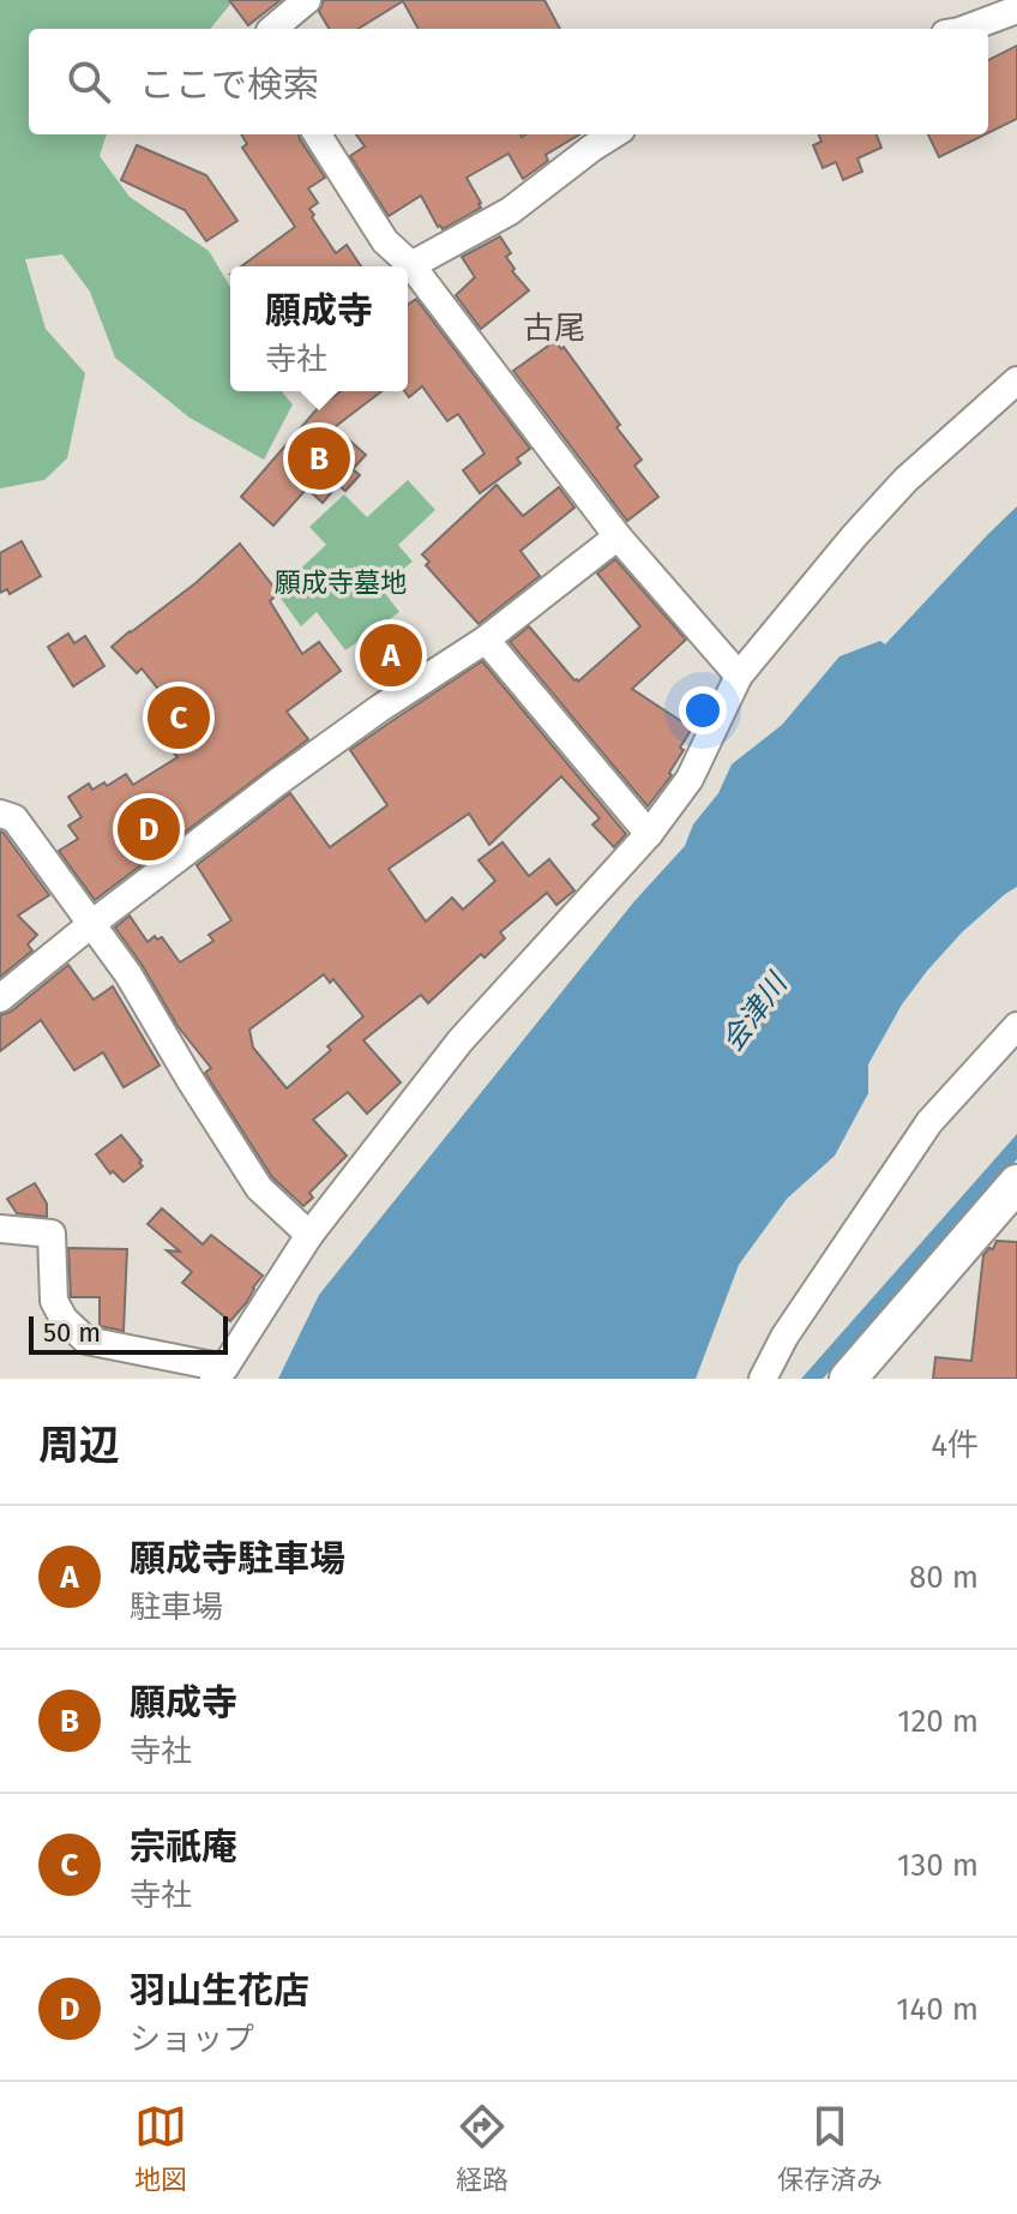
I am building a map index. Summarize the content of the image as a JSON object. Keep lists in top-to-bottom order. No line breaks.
{"districts":["古尾"],"water":["会津川"],"parks":["願成寺墓地"],"scale_bar":"50 m","page":{"search":"ここで検索","popup":["願成寺","寺社"],"pins":["B","A","C","D"],"scale":"50 m","heading":["周辺","4件"],"list":[{"mark":"A","name":"願成寺駐車場","note":"駐車場","value":"80 m"},{"mark":"B","name":"願成寺","note":"寺社","value":"120 m"},{"mark":"C","name":"宗祇庵","note":"寺社","value":"130 m"},{"mark":"D","name":"羽山生花店","note":"ショップ","value":"140 m"}],"nav":["地図","経路","保存済み"]}}
